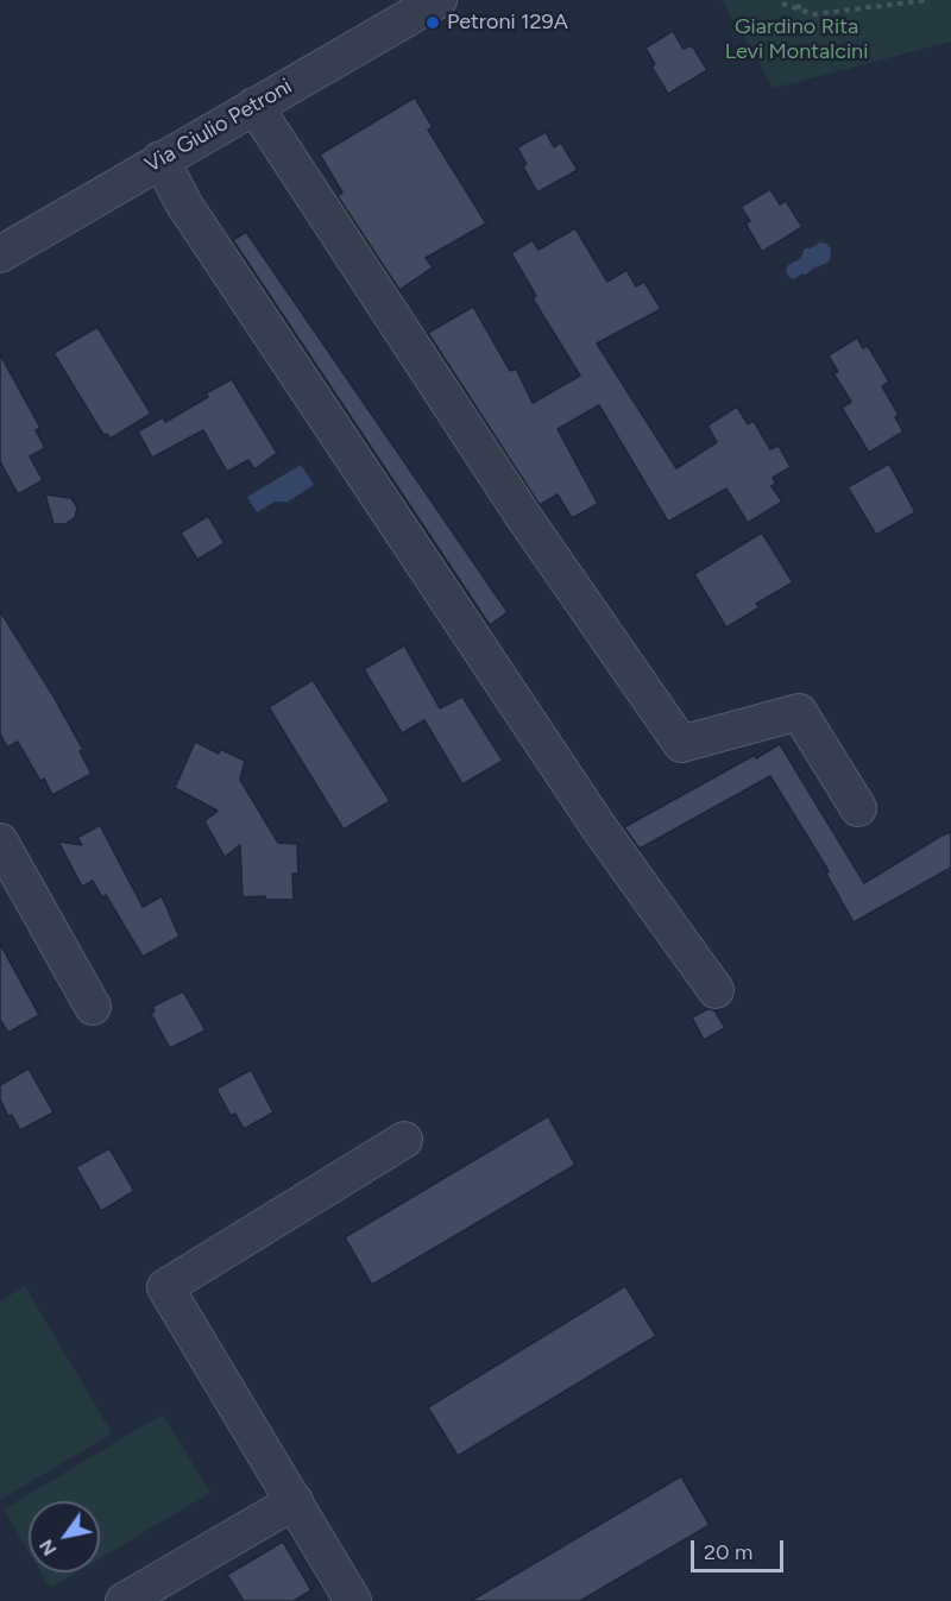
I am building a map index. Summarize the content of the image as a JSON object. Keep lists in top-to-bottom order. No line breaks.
{"streets":{"street":["Via Giulio Petroni"]},"parks":["Giardino Rita Levi Montalcini"],"places":["Petroni 129A"],"scale_bar":"20 m","north":"bottom left"}
